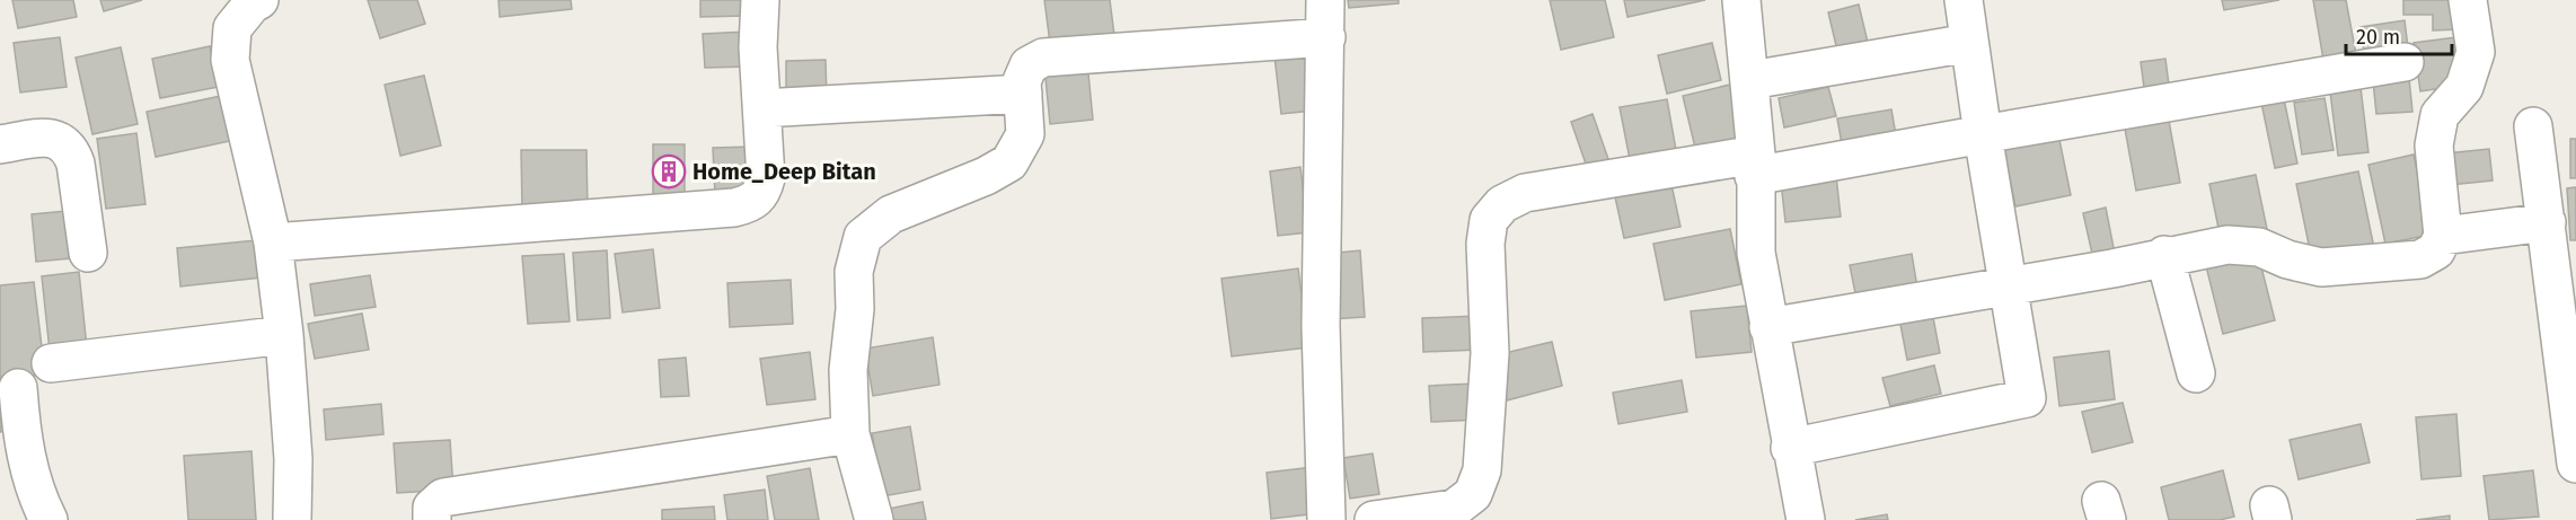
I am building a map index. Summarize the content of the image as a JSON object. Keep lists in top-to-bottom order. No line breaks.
{"places":{"building":["Home_Deep Bitan"]},"scale_bar":"20 m"}
